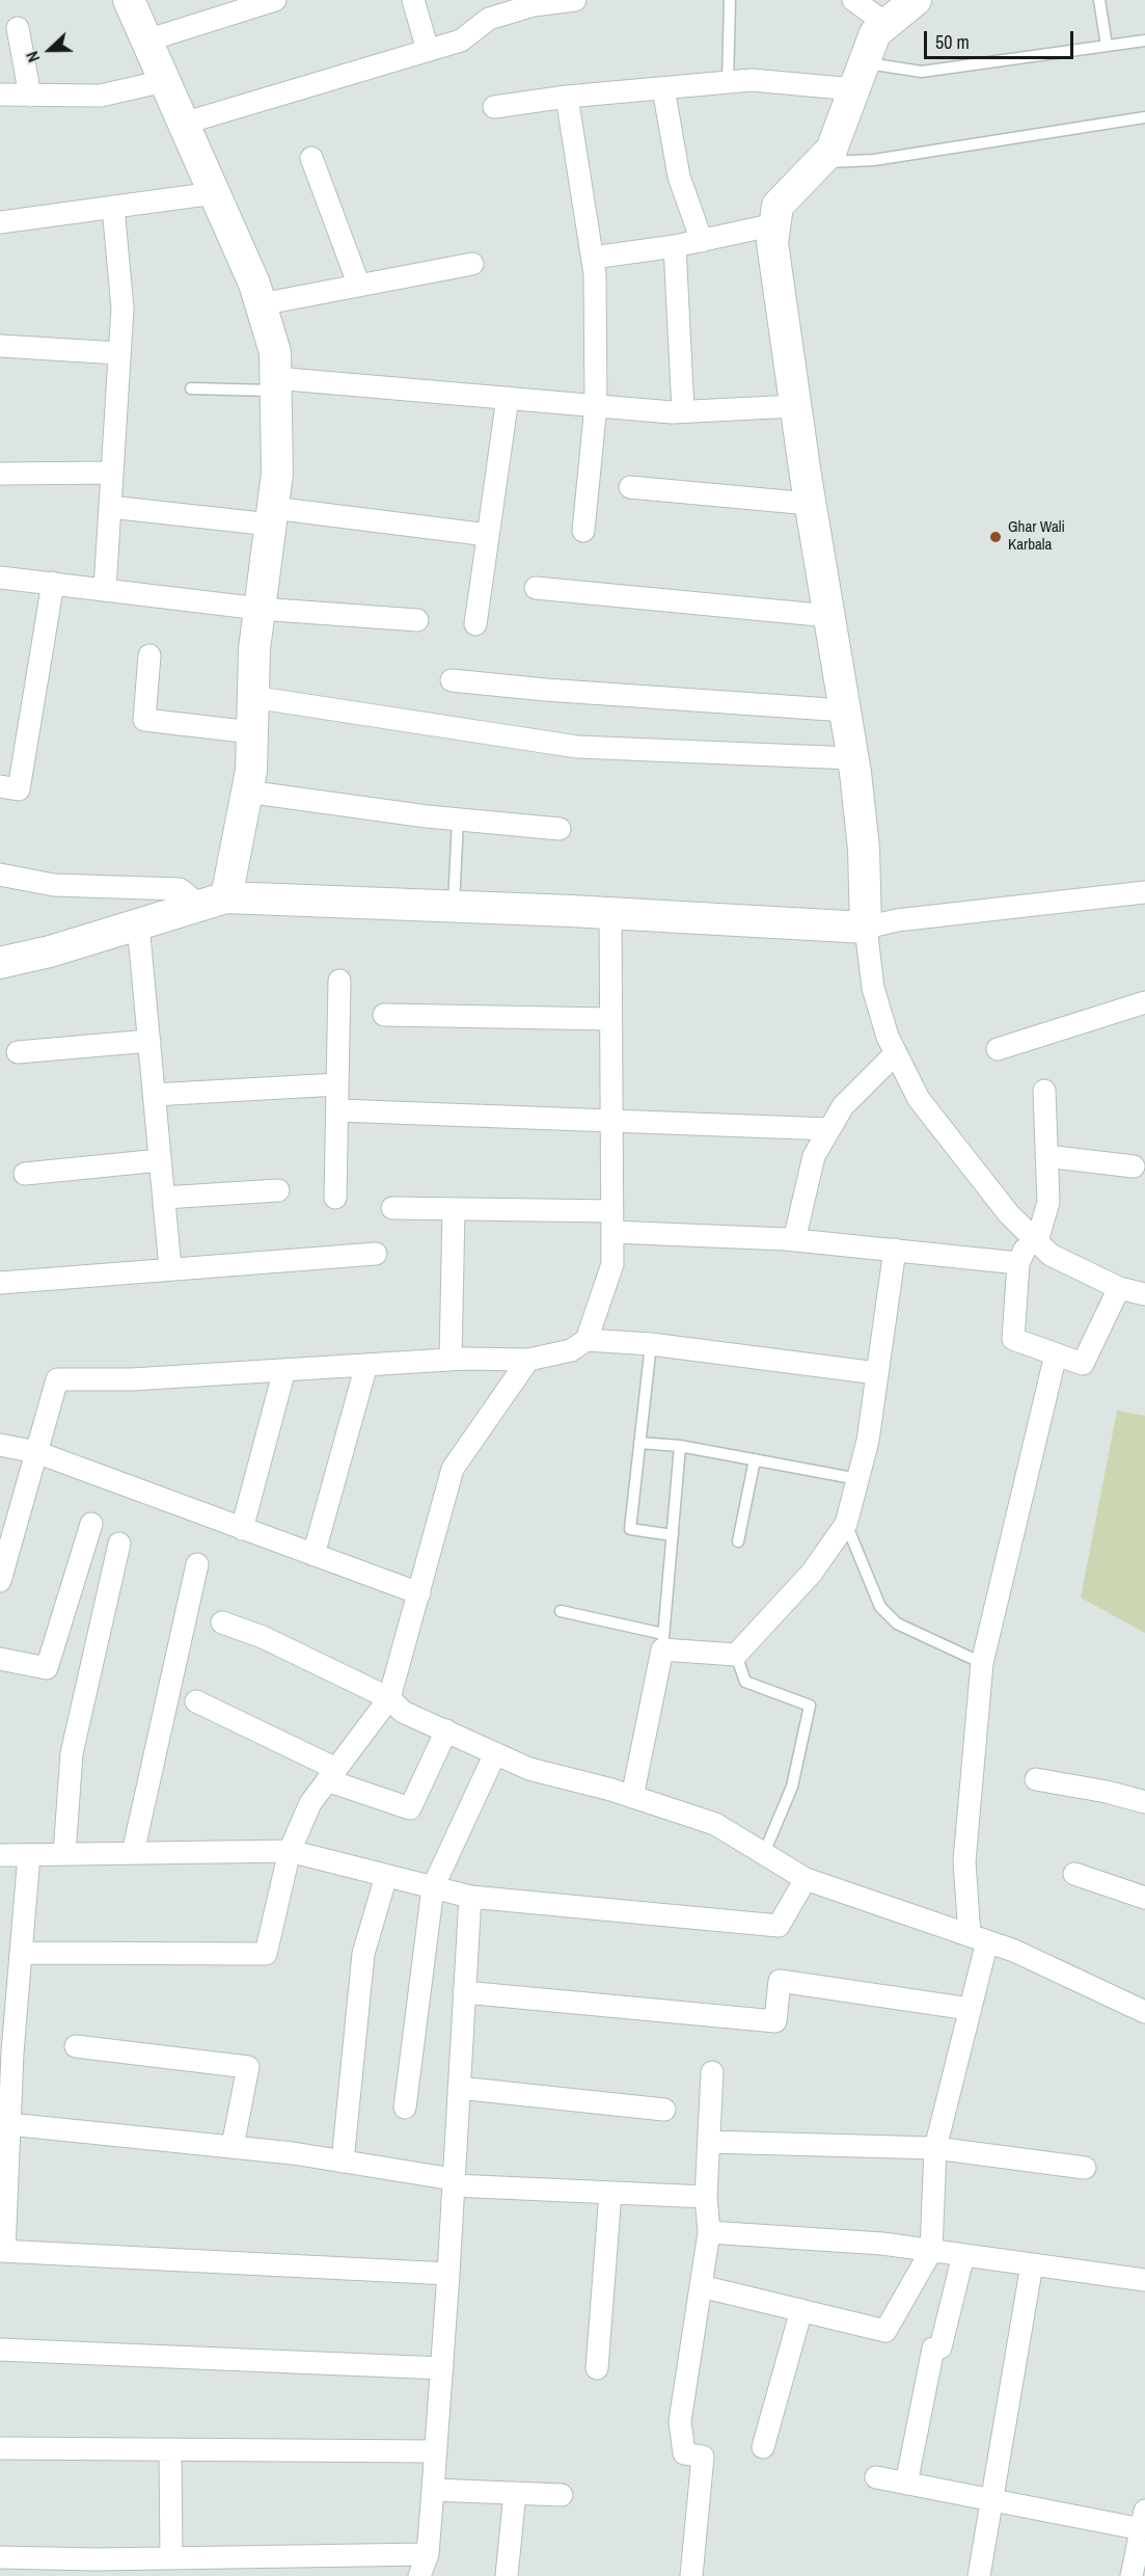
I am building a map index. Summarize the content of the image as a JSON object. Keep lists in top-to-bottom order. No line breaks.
{"places":["Ghar Wali Karbala"],"scale_bar":"50 m","north":"left"}
